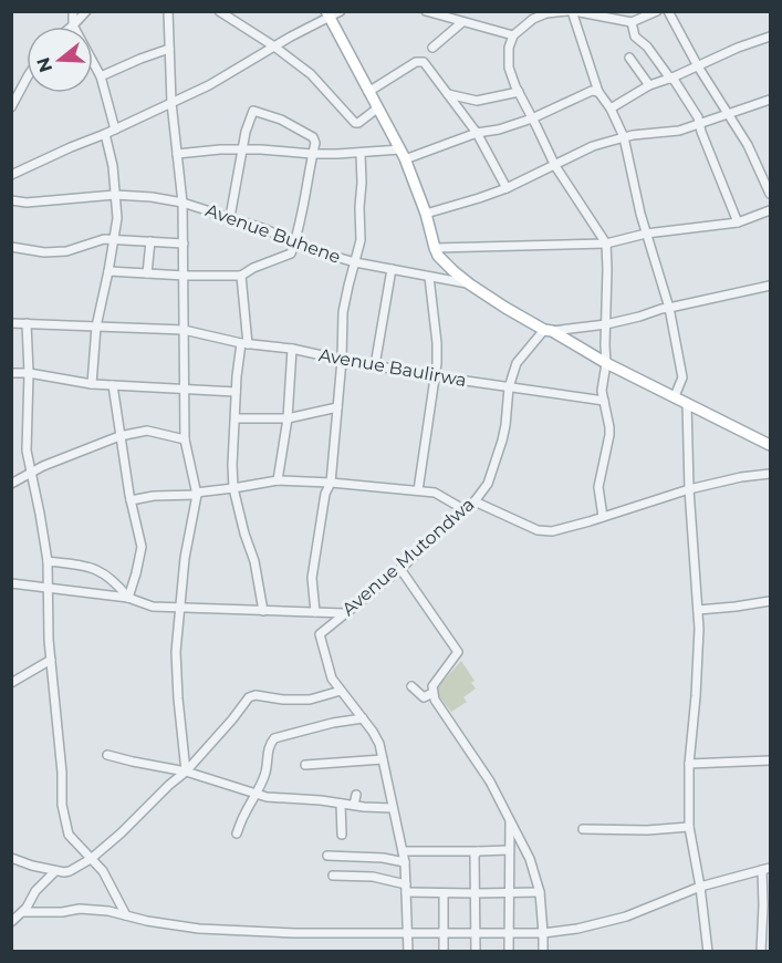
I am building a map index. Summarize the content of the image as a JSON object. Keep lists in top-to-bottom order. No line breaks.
{"streets":{"street":["Avenue Buhene","Avenue Baulirwa","Avenue Mutondwa"]},"crossings":[["Avenue Baulirwa","Avenue Mutondwa"]],"north":"left"}
